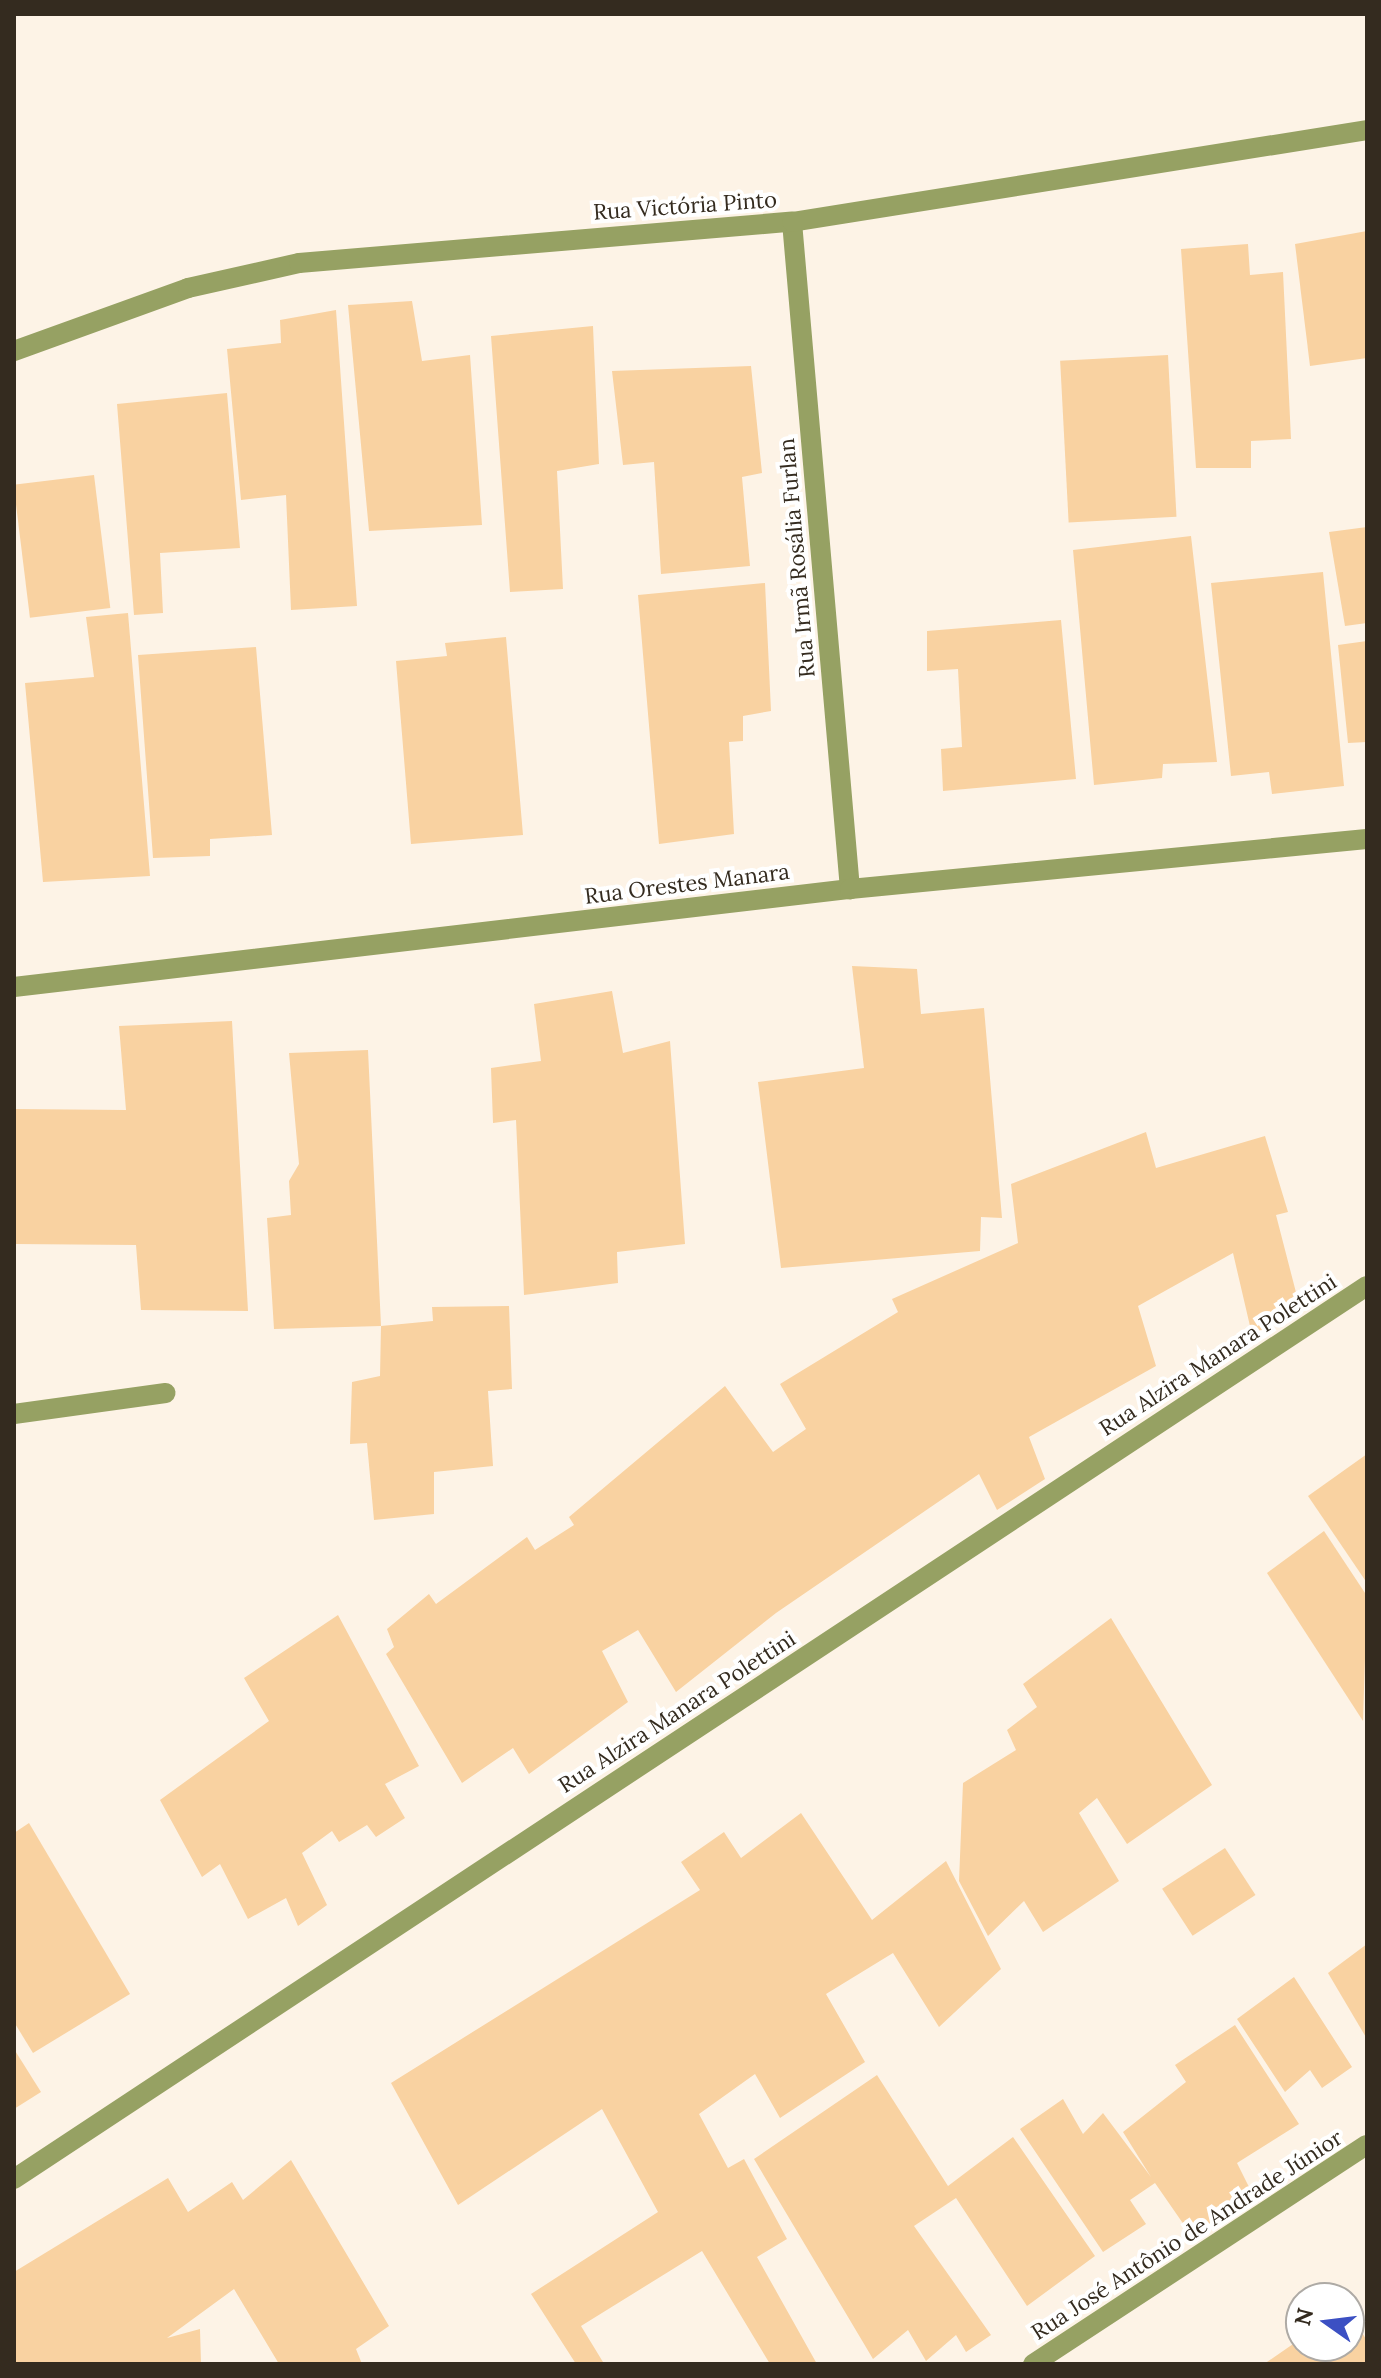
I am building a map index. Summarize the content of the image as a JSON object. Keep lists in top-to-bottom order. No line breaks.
{"streets":{"street":["Rua Victória Pinto","Rua Irmã Rosália Furlan","Rua Orestes Manara","Rua Alzira Manara Polettini","Rua José Antônio de Andrade Júnior"]},"crossings":[["Rua Victória Pinto","Rua Irmã Rosália Furlan"],["Rua Irmã Rosália Furlan","Rua Orestes Manara"]],"north":"left"}
